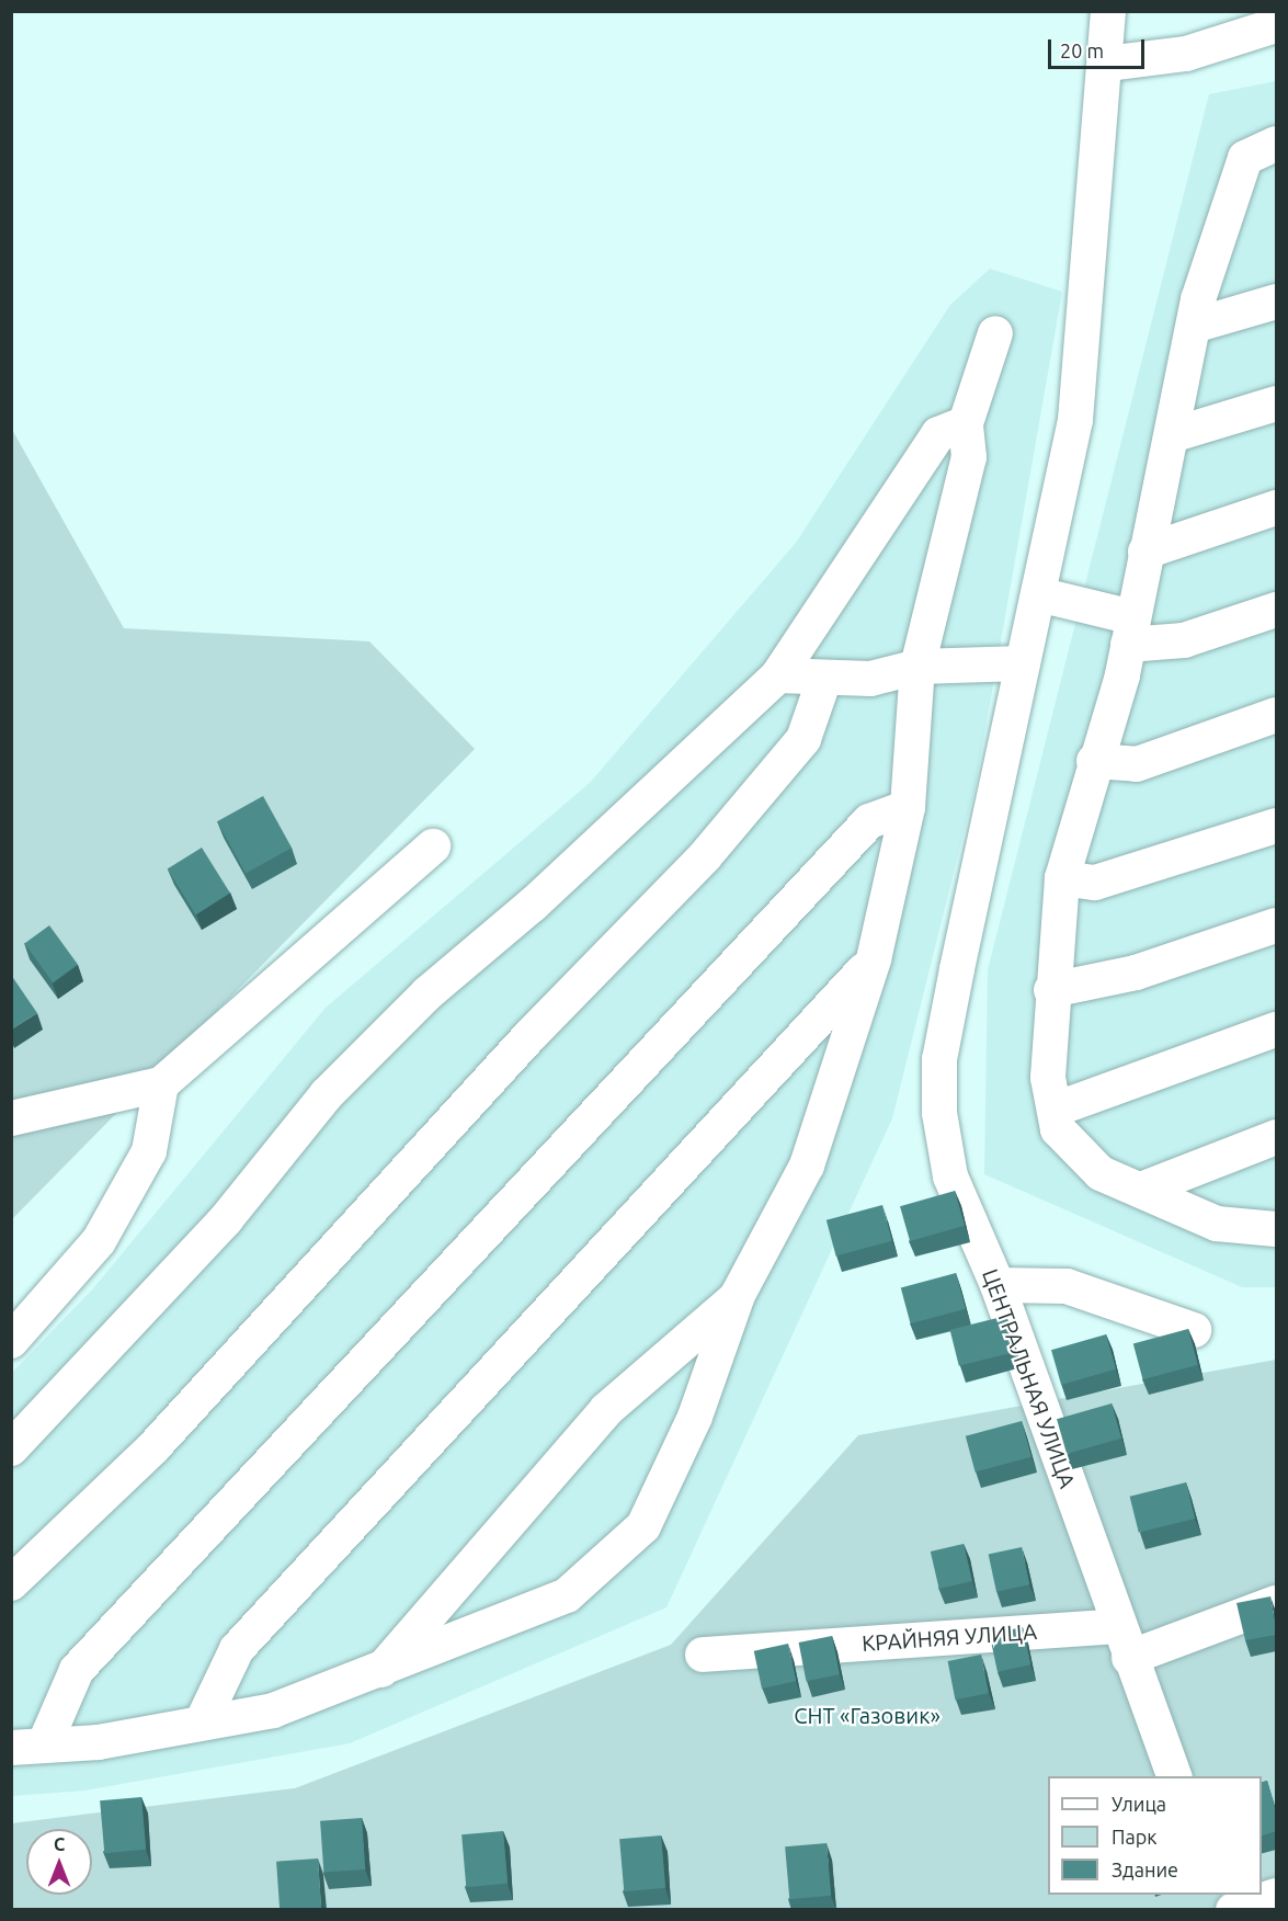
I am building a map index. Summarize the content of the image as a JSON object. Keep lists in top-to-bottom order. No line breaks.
{"streets":{"street":["ЦЕНТРАЛЬНАЯ УЛИЦА","КРАЙНЯЯ УЛИЦА"]},"crossings":[["ЦЕНТРАЛЬНАЯ УЛИЦА","КРАЙНЯЯ УЛИЦА"]],"parks":["СНТ «Газовик»"],"legend":["Улица","Парк","Здание"],"scale_bar":"20 m","north":"top"}
